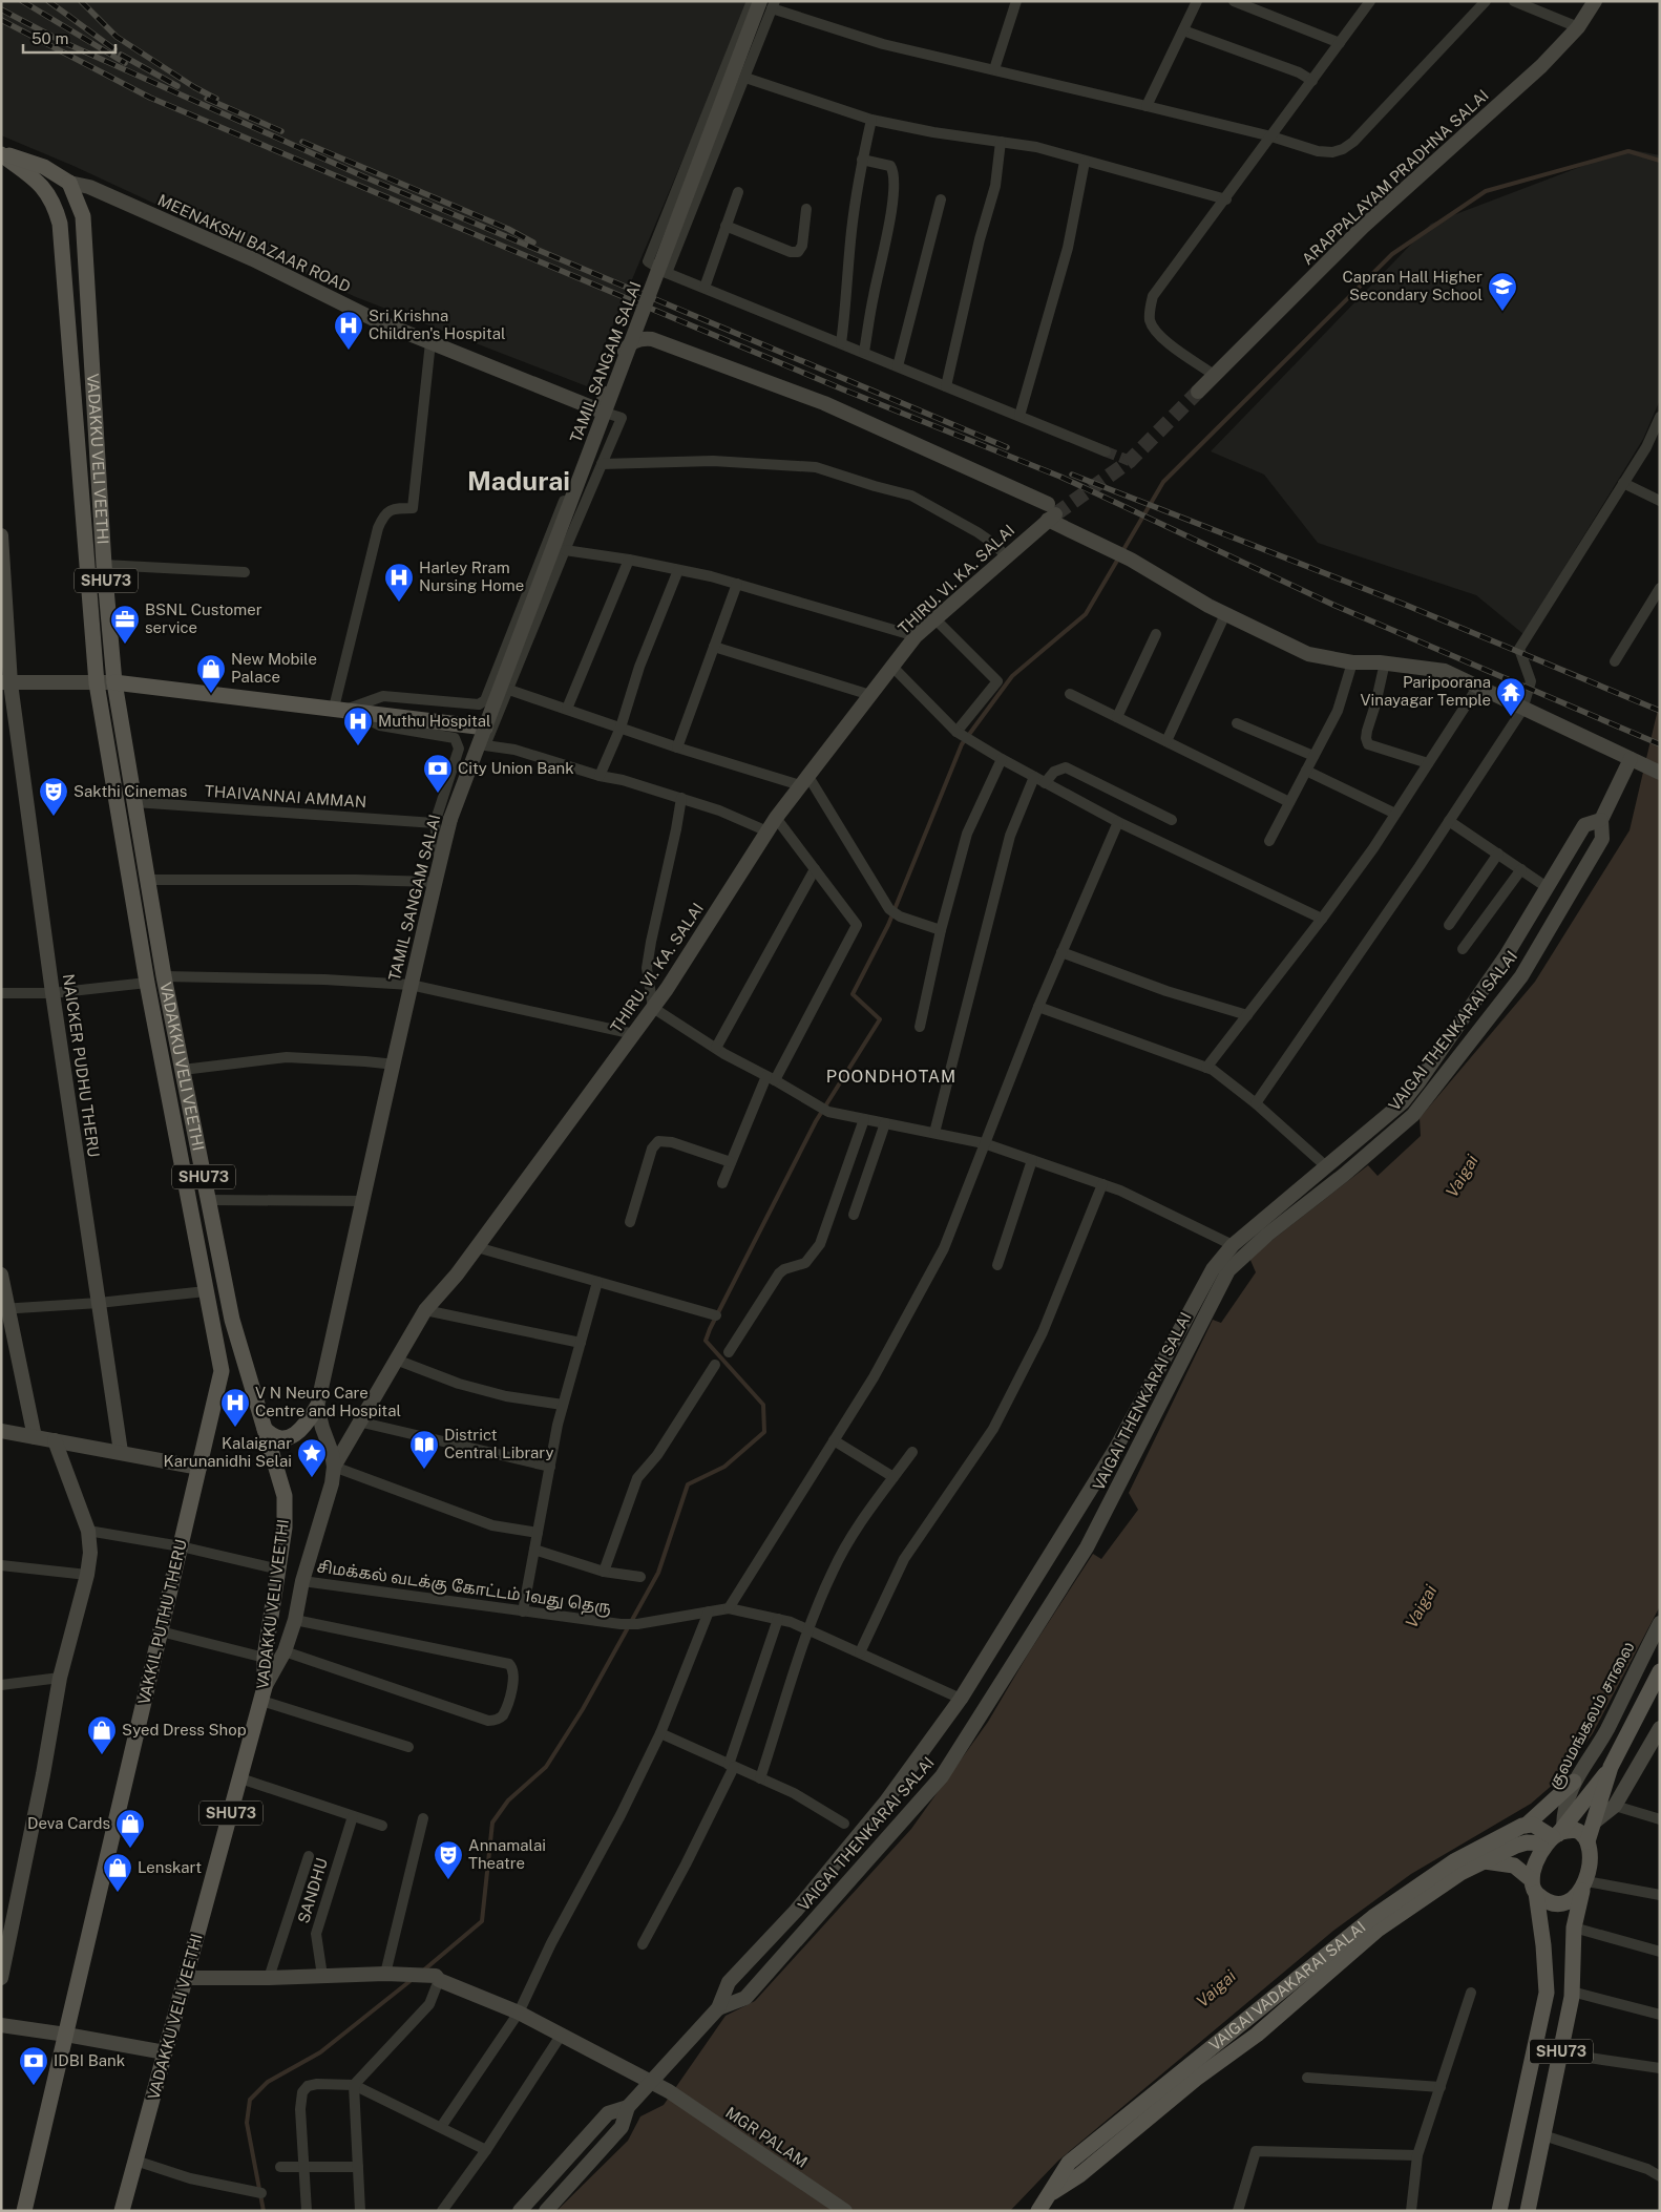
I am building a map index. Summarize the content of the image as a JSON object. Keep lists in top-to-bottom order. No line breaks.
{"streets":{"main road":["VADAKKU VELI VEETHI","SHU73","VAKKIL PUTHU THERU","VAIGAI VADAKARAI SALAI"],"street":["ARAPPALAYAM PRADHNA SALAI","MEENAKSHI BAZAAR ROAD","TAMIL SANGAM SALAI","THIRU. VI. KA. SALAI","THAIVANNAI AMMAN","VAIGAI THENKARAI SALAI","NAICKER PUDHU THERU","சிமக்கல் வடக்கு கோட்டம் 1வது தெரு","குலமங்கலம் சாலை","SANDHU","MGR PALAM"]},"crossings":[["MEENAKSHI BAZAAR ROAD","VADAKKU VELI VEETHI"],["MEENAKSHI BAZAAR ROAD","SHU73"],["VADAKKU VELI VEETHI","SHU73"],["VADAKKU VELI VEETHI","THAIVANNAI AMMAN"],["VADAKKU VELI VEETHI","VAKKIL PUTHU THERU"],["VADAKKU VELI VEETHI","MGR PALAM"],["SHU73","குலமங்கலம் சாலை"],["SHU73","VAIGAI VADAKARAI SALAI"],["VAIGAI THENKARAI SALAI","MGR PALAM"],["குலமங்கலம் சாலை","VAIGAI VADAKARAI SALAI"],["SANDHU","MGR PALAM"]],"districts":["Madurai","POONDHOTAM"],"water":["Vaigai"],"places":{"school or university":["Capran Hall Higher Secondary School"],"hospital":["Sri Krishna Children's Hospital","Harley Rram Nursing Home","Muthu Hospital","V N Neuro Care Centre and Hospital"],"office":["BSNL Customer service"],"shop":["New Mobile Palace","Syed Dress Shop","Deva Cards","Lenskart"],"temple":["Paripoorana Vinayagar Temple"],"bank":["City Union Bank","IDBI Bank"],"theatre":["Sakthi Cinemas","Annamalai Theatre"],"library":["District Central Library"],"place":["Kalaignar Karunanidhi Selai"]},"scale_bar":"50 m"}
